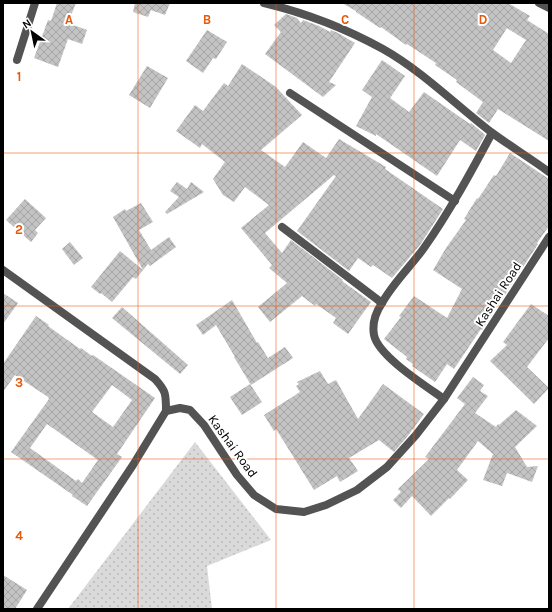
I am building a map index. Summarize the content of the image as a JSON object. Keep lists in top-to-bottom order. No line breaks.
{"streets":{"street":["Kashai Road"]},"north":"top left","grid":{"columns":["A","B","C","D"],"rows":["1","2","3","4"]}}
